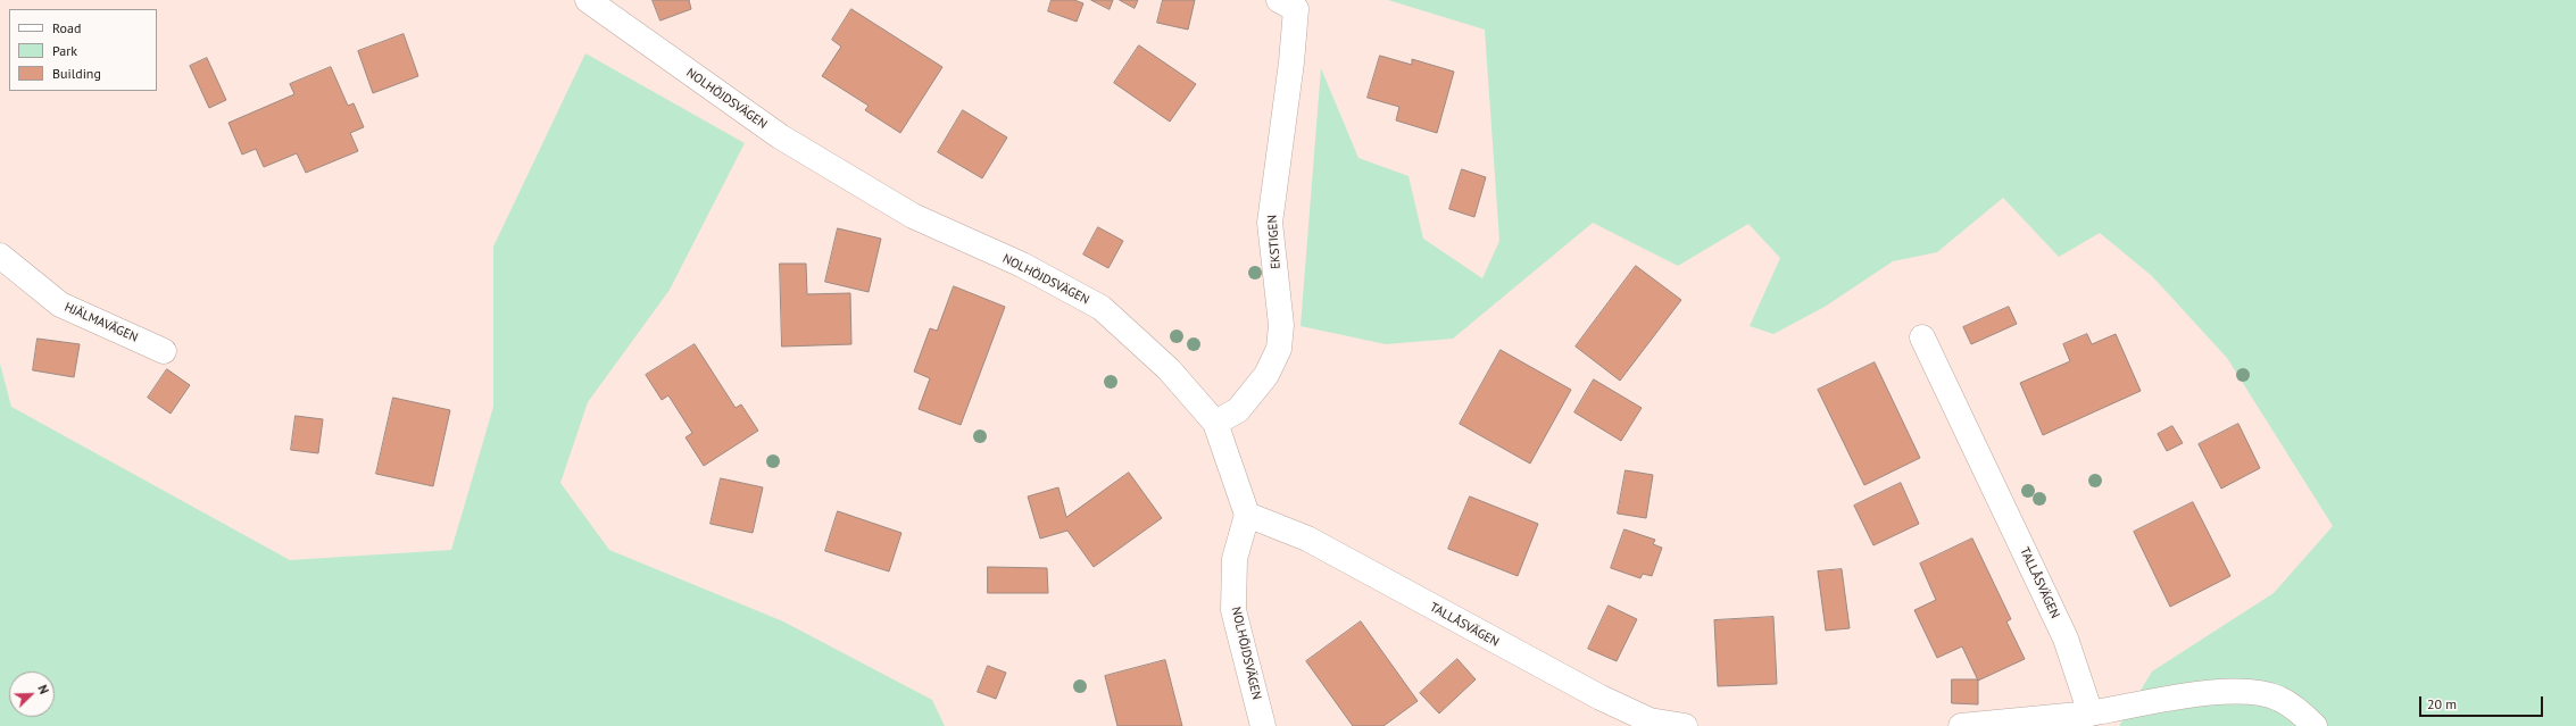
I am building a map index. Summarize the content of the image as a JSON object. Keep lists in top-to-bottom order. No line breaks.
{"streets":{"street":["NOLHÖJDSVÄGEN","EKSTIGEN","HJÄLMAVÄGEN","TALLÅSVÄGEN"]},"crossings":[["NOLHÖJDSVÄGEN","EKSTIGEN"],["NOLHÖJDSVÄGEN","TALLÅSVÄGEN"]],"legend":["Road","Park","Building"],"scale_bar":"20 m","north":"top right"}
